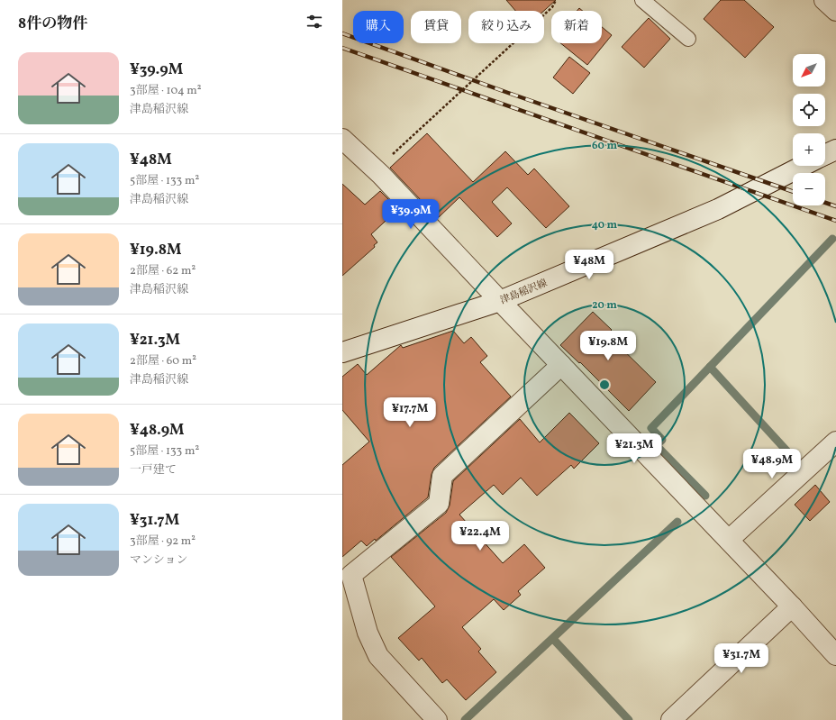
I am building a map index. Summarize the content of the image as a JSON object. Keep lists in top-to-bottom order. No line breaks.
{"streets":{"street":["津島稲沢線"]},"north":"bottom left","page":{"heading":"8件の物件","chip":["購入","賃貸","絞り込み","新着"],"list":[{"name":"¥39.9M","note":"3部屋 · 104 m² · 津島稲沢線"},{"name":"¥48M","note":"5部屋 · 133 m² · 津島稲沢線"},{"name":"¥19.8M","note":"2部屋 · 62 m² · 津島稲沢線"},{"name":"¥21.3M","note":"2部屋 · 60 m² · 津島稲沢線"},{"name":"¥48.9M","note":"5部屋 · 133 m² · 一戸建て"},{"name":"¥31.7M","note":"3部屋 · 92 m² · マンション"}],"map_buttons":["+","−"],"price":["¥39.9M","¥48M","¥19.8M","¥17.7M","¥21.3M","¥48.9M","¥22.4M","¥31.7M"]},"rings":["60 m","40 m","20 m"]}
